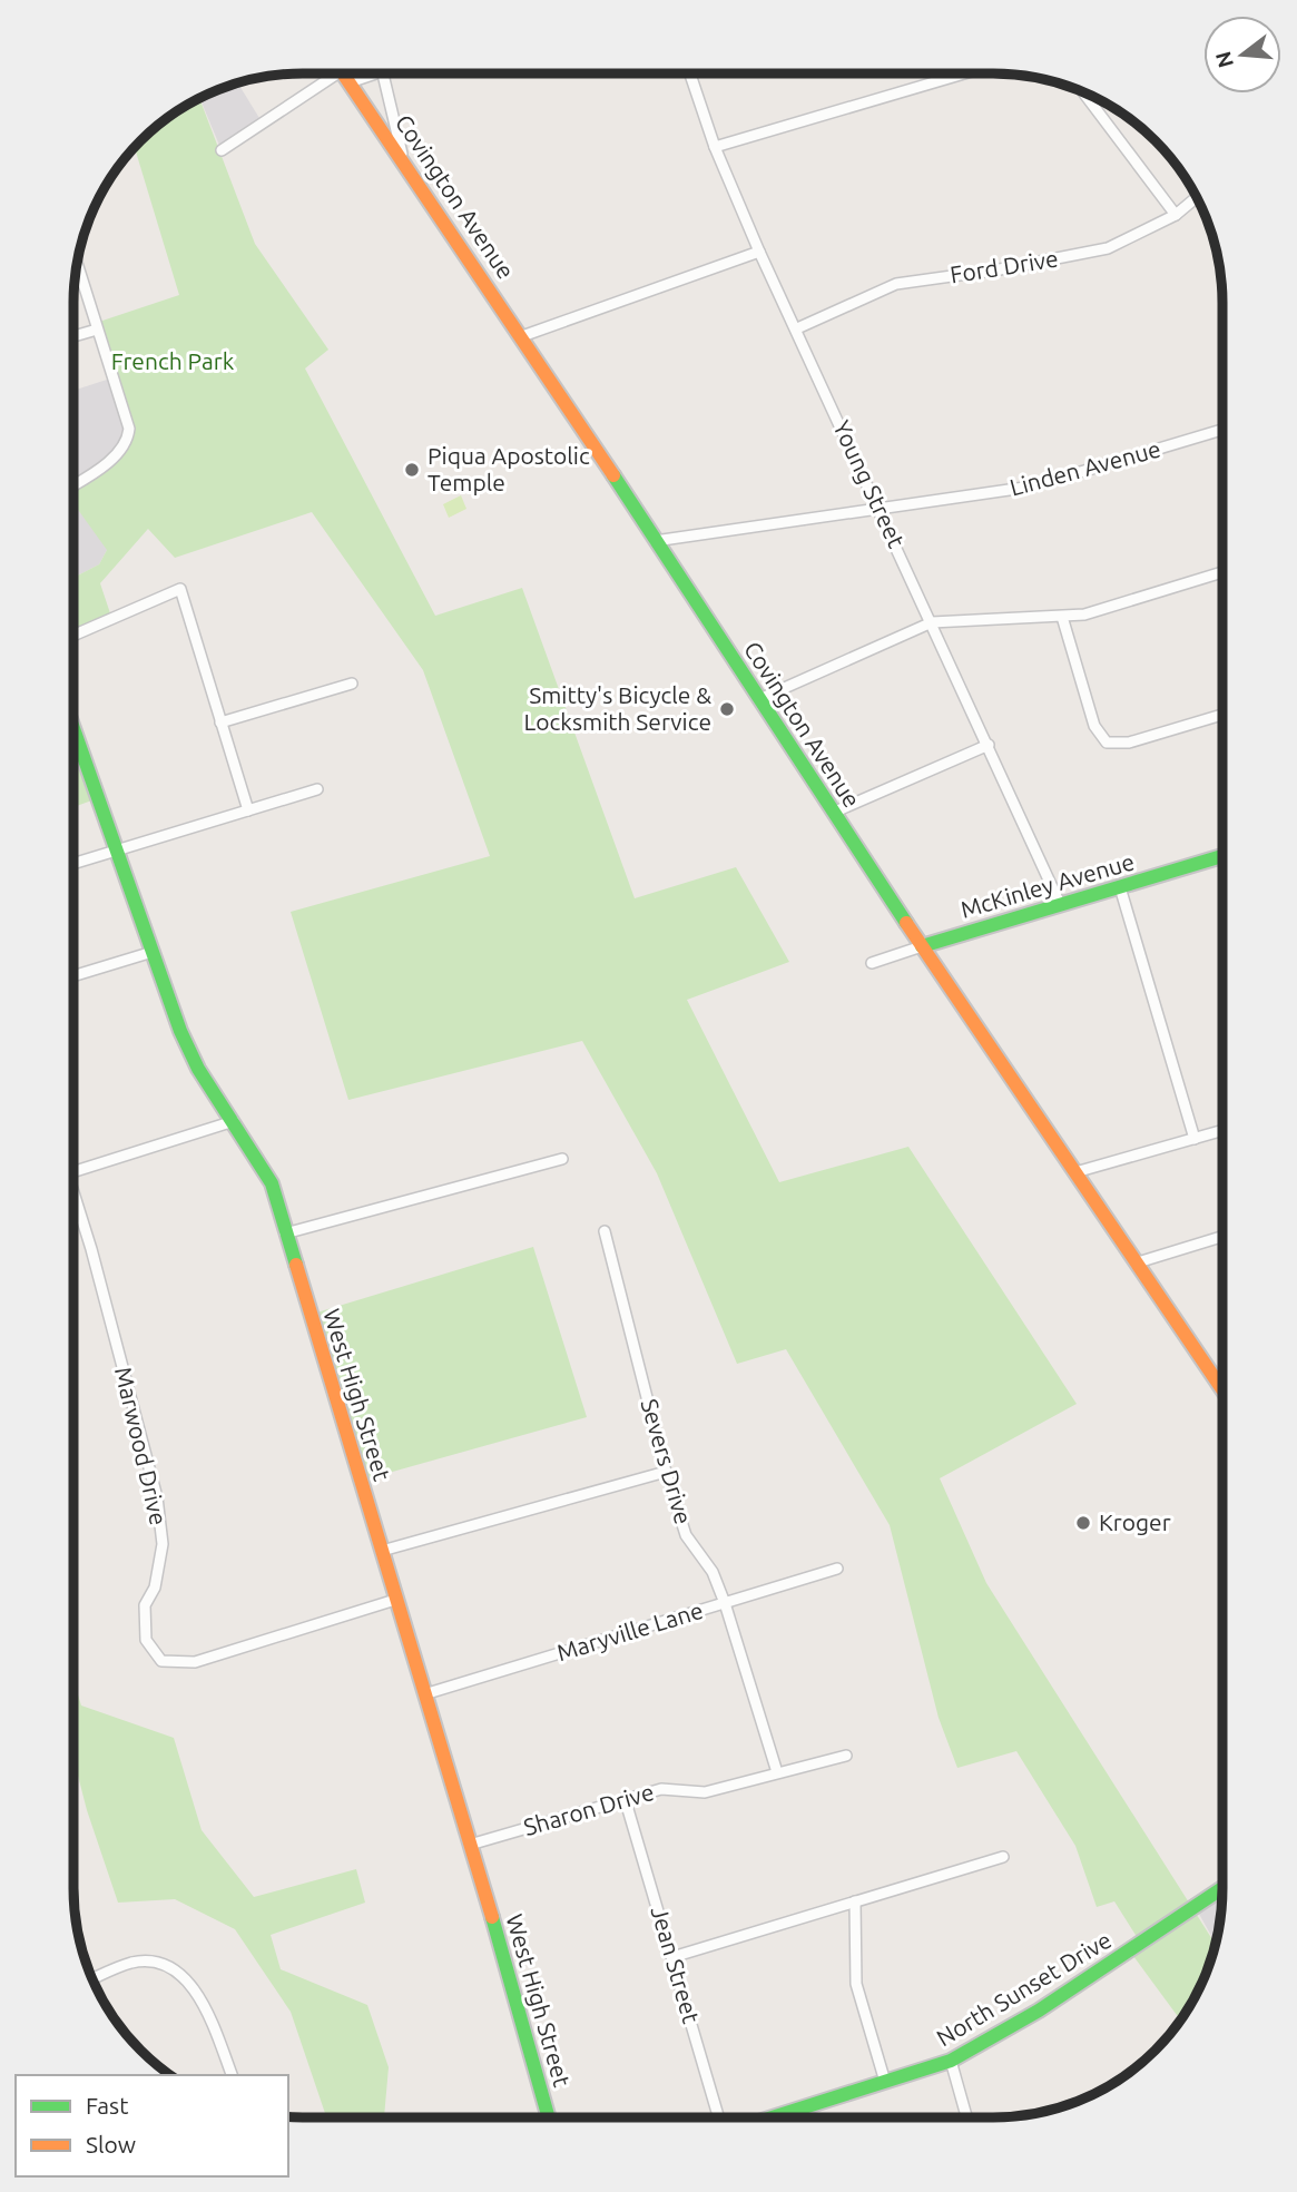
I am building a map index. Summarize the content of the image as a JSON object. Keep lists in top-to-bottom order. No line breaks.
{"streets":{"main road":["Covington Avenue","McKinley Avenue","West High Street","North Sunset Drive"],"street":["Ford Drive","Linden Avenue","Young Street","Marwood Drive","Severs Drive","Maryville Lane","Sharon Drive","Jean Street"]},"crossings":[["Covington Avenue","Linden Avenue"],["Covington Avenue","McKinley Avenue"],["Ford Drive","Young Street"],["Linden Avenue","Young Street"],["Young Street","McKinley Avenue"],["West High Street","Marwood Drive"],["West High Street","Maryville Lane"],["West High Street","Sharon Drive"],["Severs Drive","Maryville Lane"],["Severs Drive","Sharon Drive"],["Sharon Drive","Jean Street"]],"parks":["French Park"],"places":["Piqua Apostolic Temple","Smitty's Bicycle & Locksmith Service","Kroger"],"legend":["Fast","Slow"],"north":"left"}
